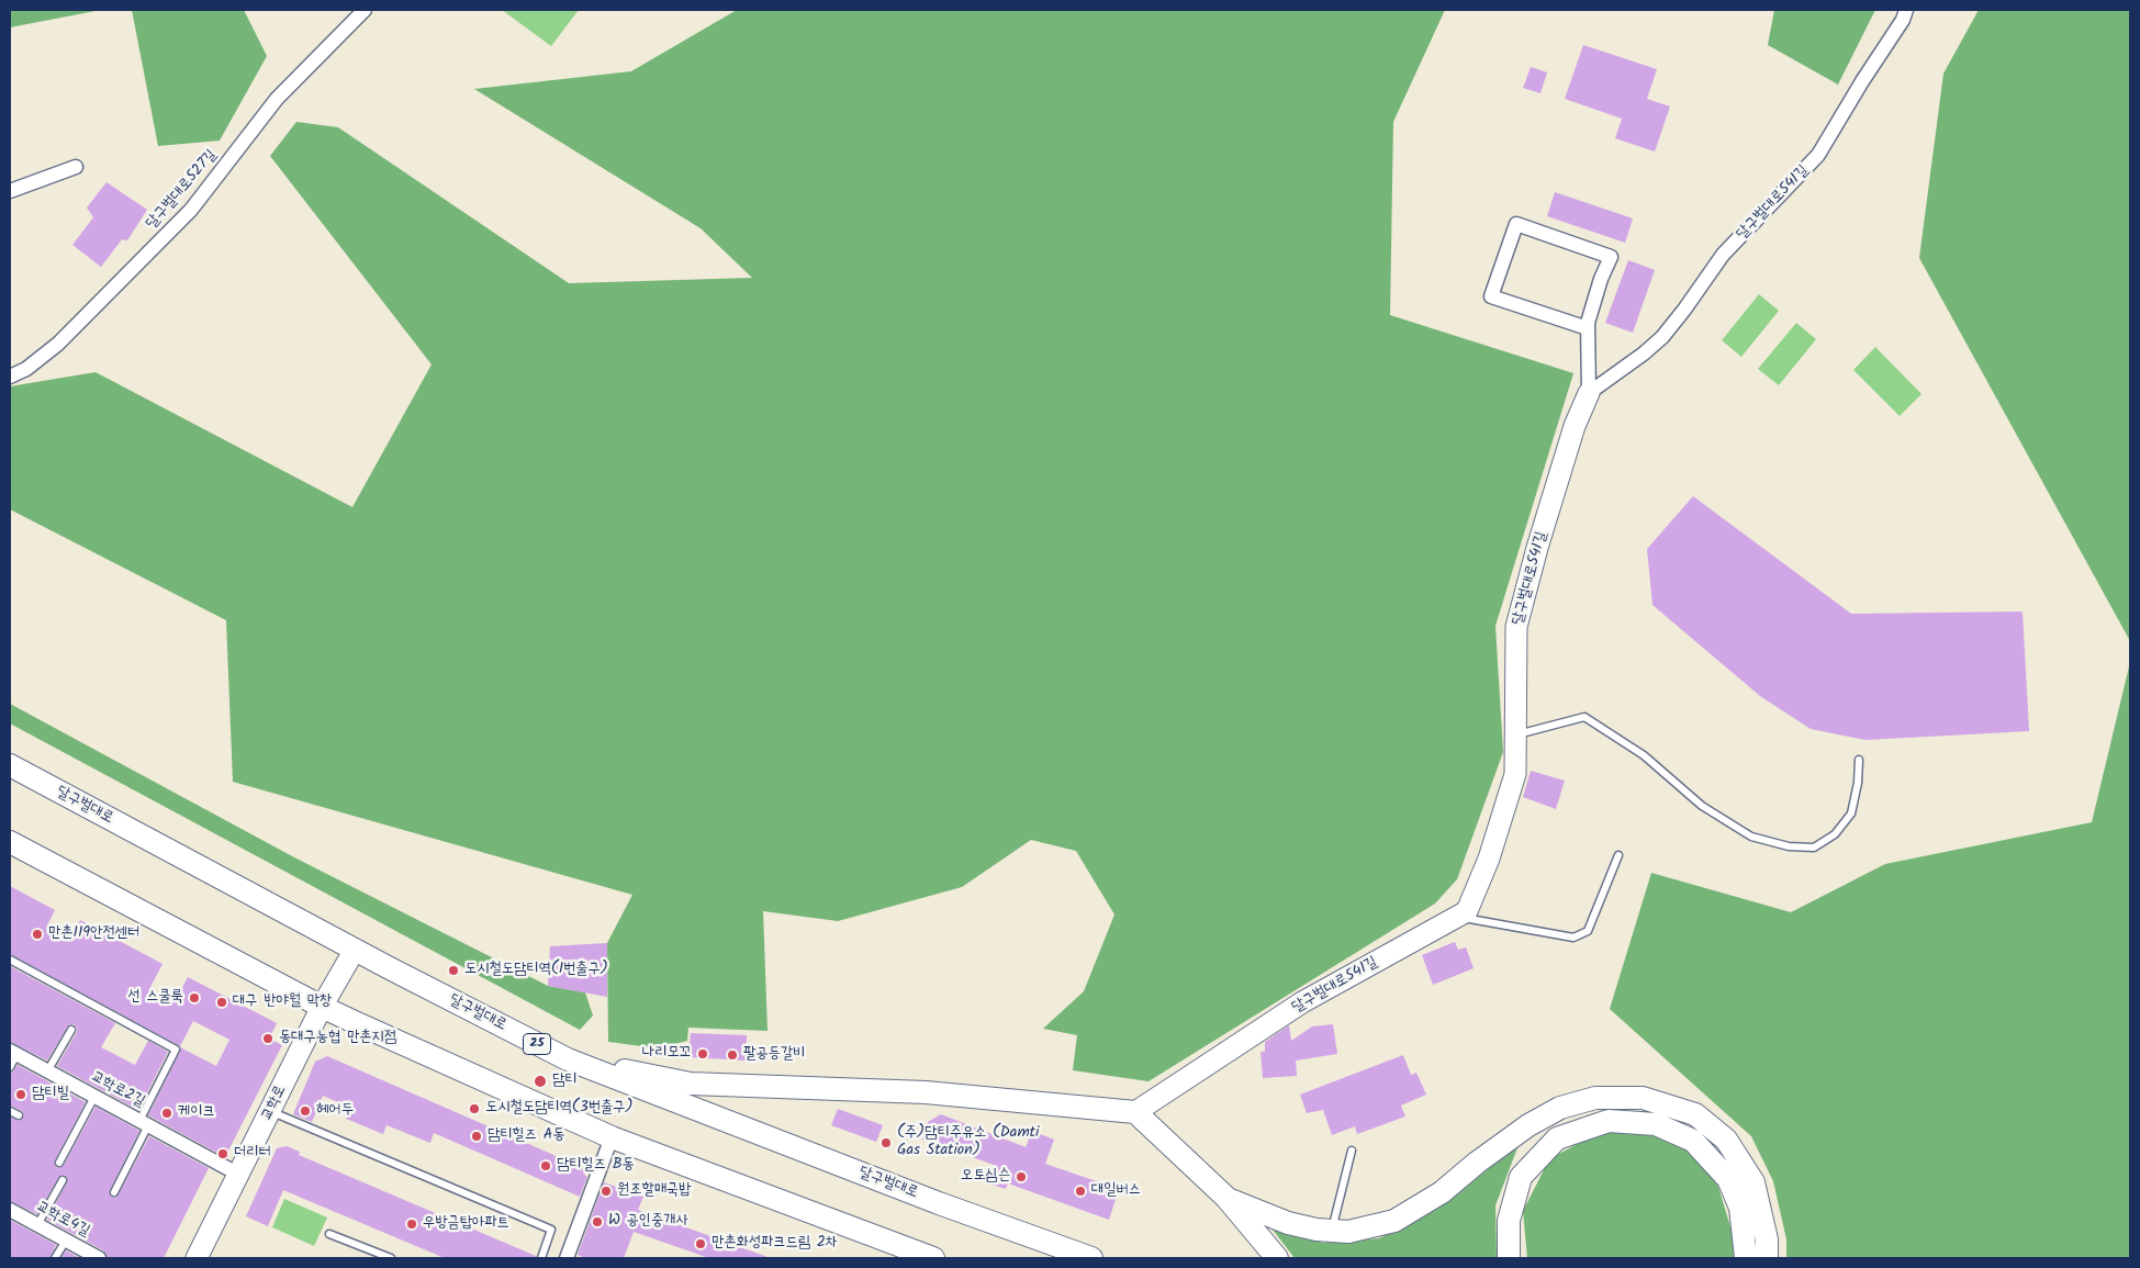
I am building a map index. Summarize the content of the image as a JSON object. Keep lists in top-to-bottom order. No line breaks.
{"streets":{"main road":["달구벌대로","25"],"street":["달구벌대로527길","달구벌대로541길","교학로2길","교학로","교학로4길"]},"crossings":[["달구벌대로","교학로"],["교학로2길","교학로"]],"places":["만촌119안전센터","도시철도담티역(1번출구)","선 스쿨룩","대구 반야월 막창","동대구농협 만촌지점","나리모꼬","팔공등갈비","담티","담티빌","도시철도담티역(3번출구)","헤어두","케이크","담티힐즈 A동","(주)담티주유소 (Damti Gas Station)","더리터","담티힐즈 B동","오토심슨","원조할매국밥","대일버스","W 공인중개사","우방금탑아파트","만촌화성파크드림 2차"]}
